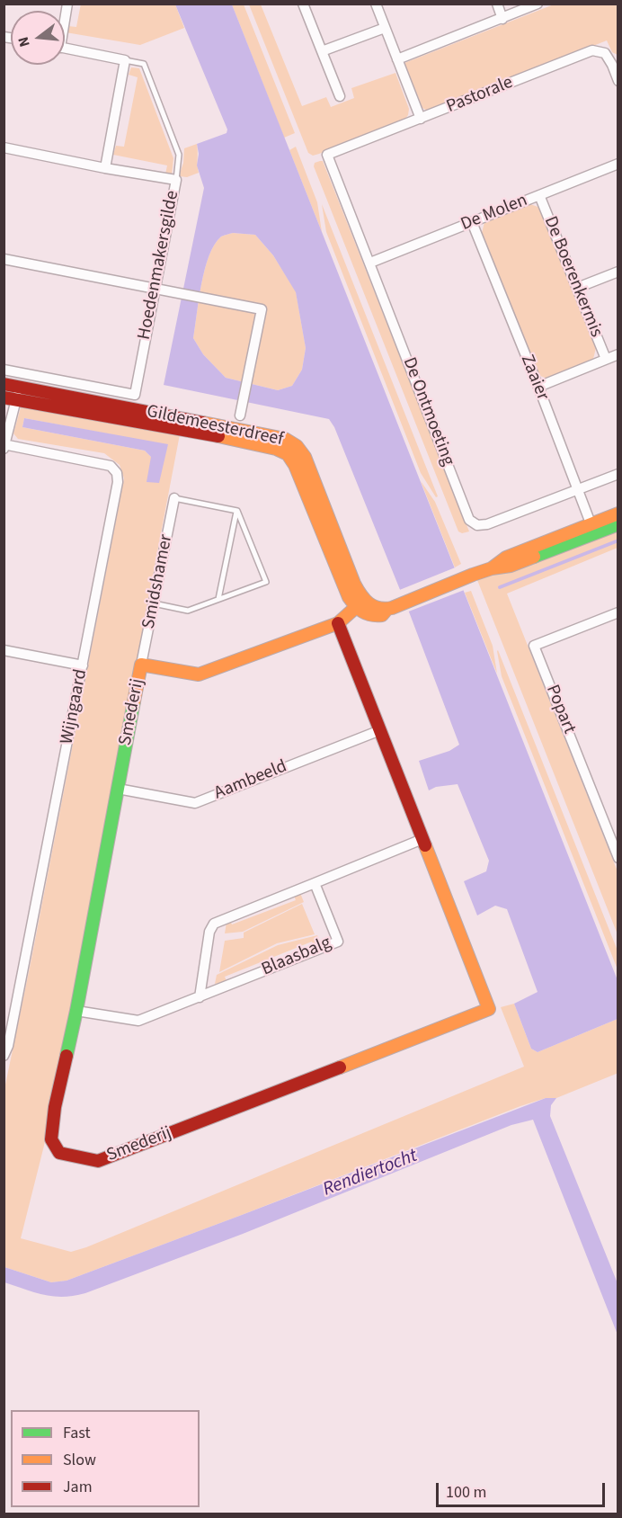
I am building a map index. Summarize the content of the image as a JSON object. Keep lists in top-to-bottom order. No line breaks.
{"streets":{"street":["Pastorale","De Molen","Hoedenmakersgilde","De Boerenkermis","Zaaier","De Ontmoeting","Gildemeesterdreef","Smidshamer","Wijngaard","Popart","Smederij","Aambeeld","Blaasbalg"]},"crossings":[["Pastorale","De Ontmoeting"],["De Molen","De Boerenkermis"],["De Molen","Zaaier"],["De Molen","De Ontmoeting"],["Zaaier","De Ontmoeting"],["Gildemeesterdreef","Smederij"],["Smidshamer","Smederij"],["Smederij","Aambeeld"],["Smederij","Blaasbalg"]],"water":["Rendiertocht"],"legend":["Fast","Slow","Jam"],"scale_bar":"100 m","north":"left"}
